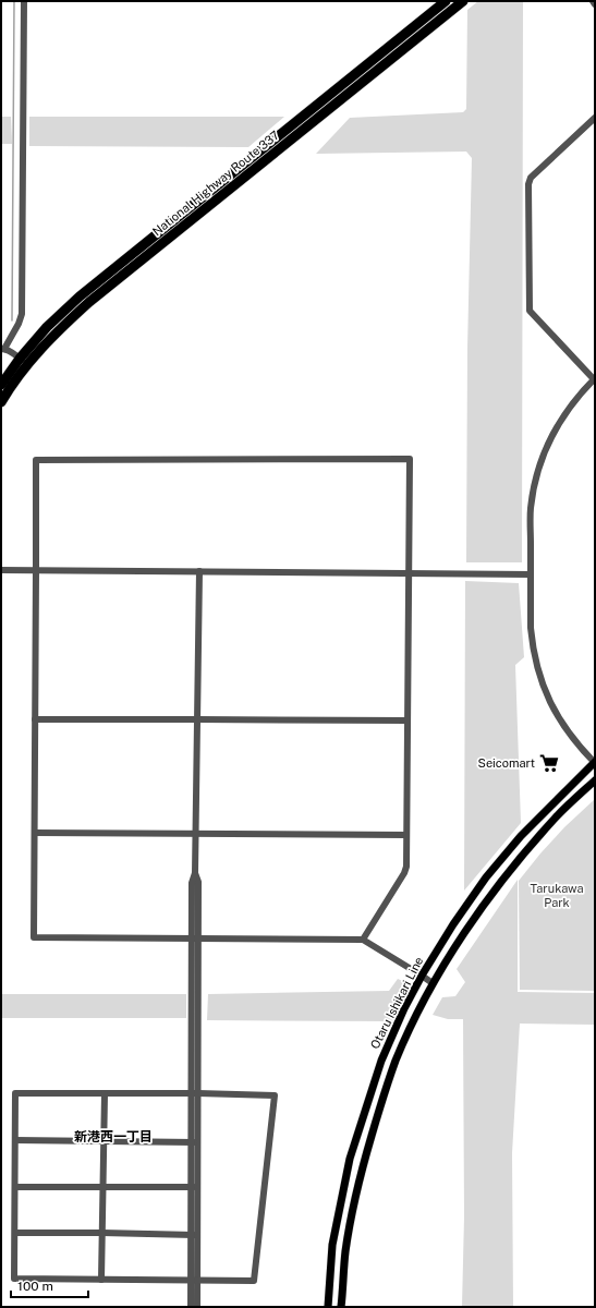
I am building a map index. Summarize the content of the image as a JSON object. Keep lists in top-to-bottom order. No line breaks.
{"streets":{"highway":["National Highway Route 337"],"main road":["Otaru Ishikari Line"]},"districts":["新港西一丁目"],"parks":["Tarukawa Park"],"places":{"supermarket":["Seicomart"]},"scale_bar":"100 m"}
